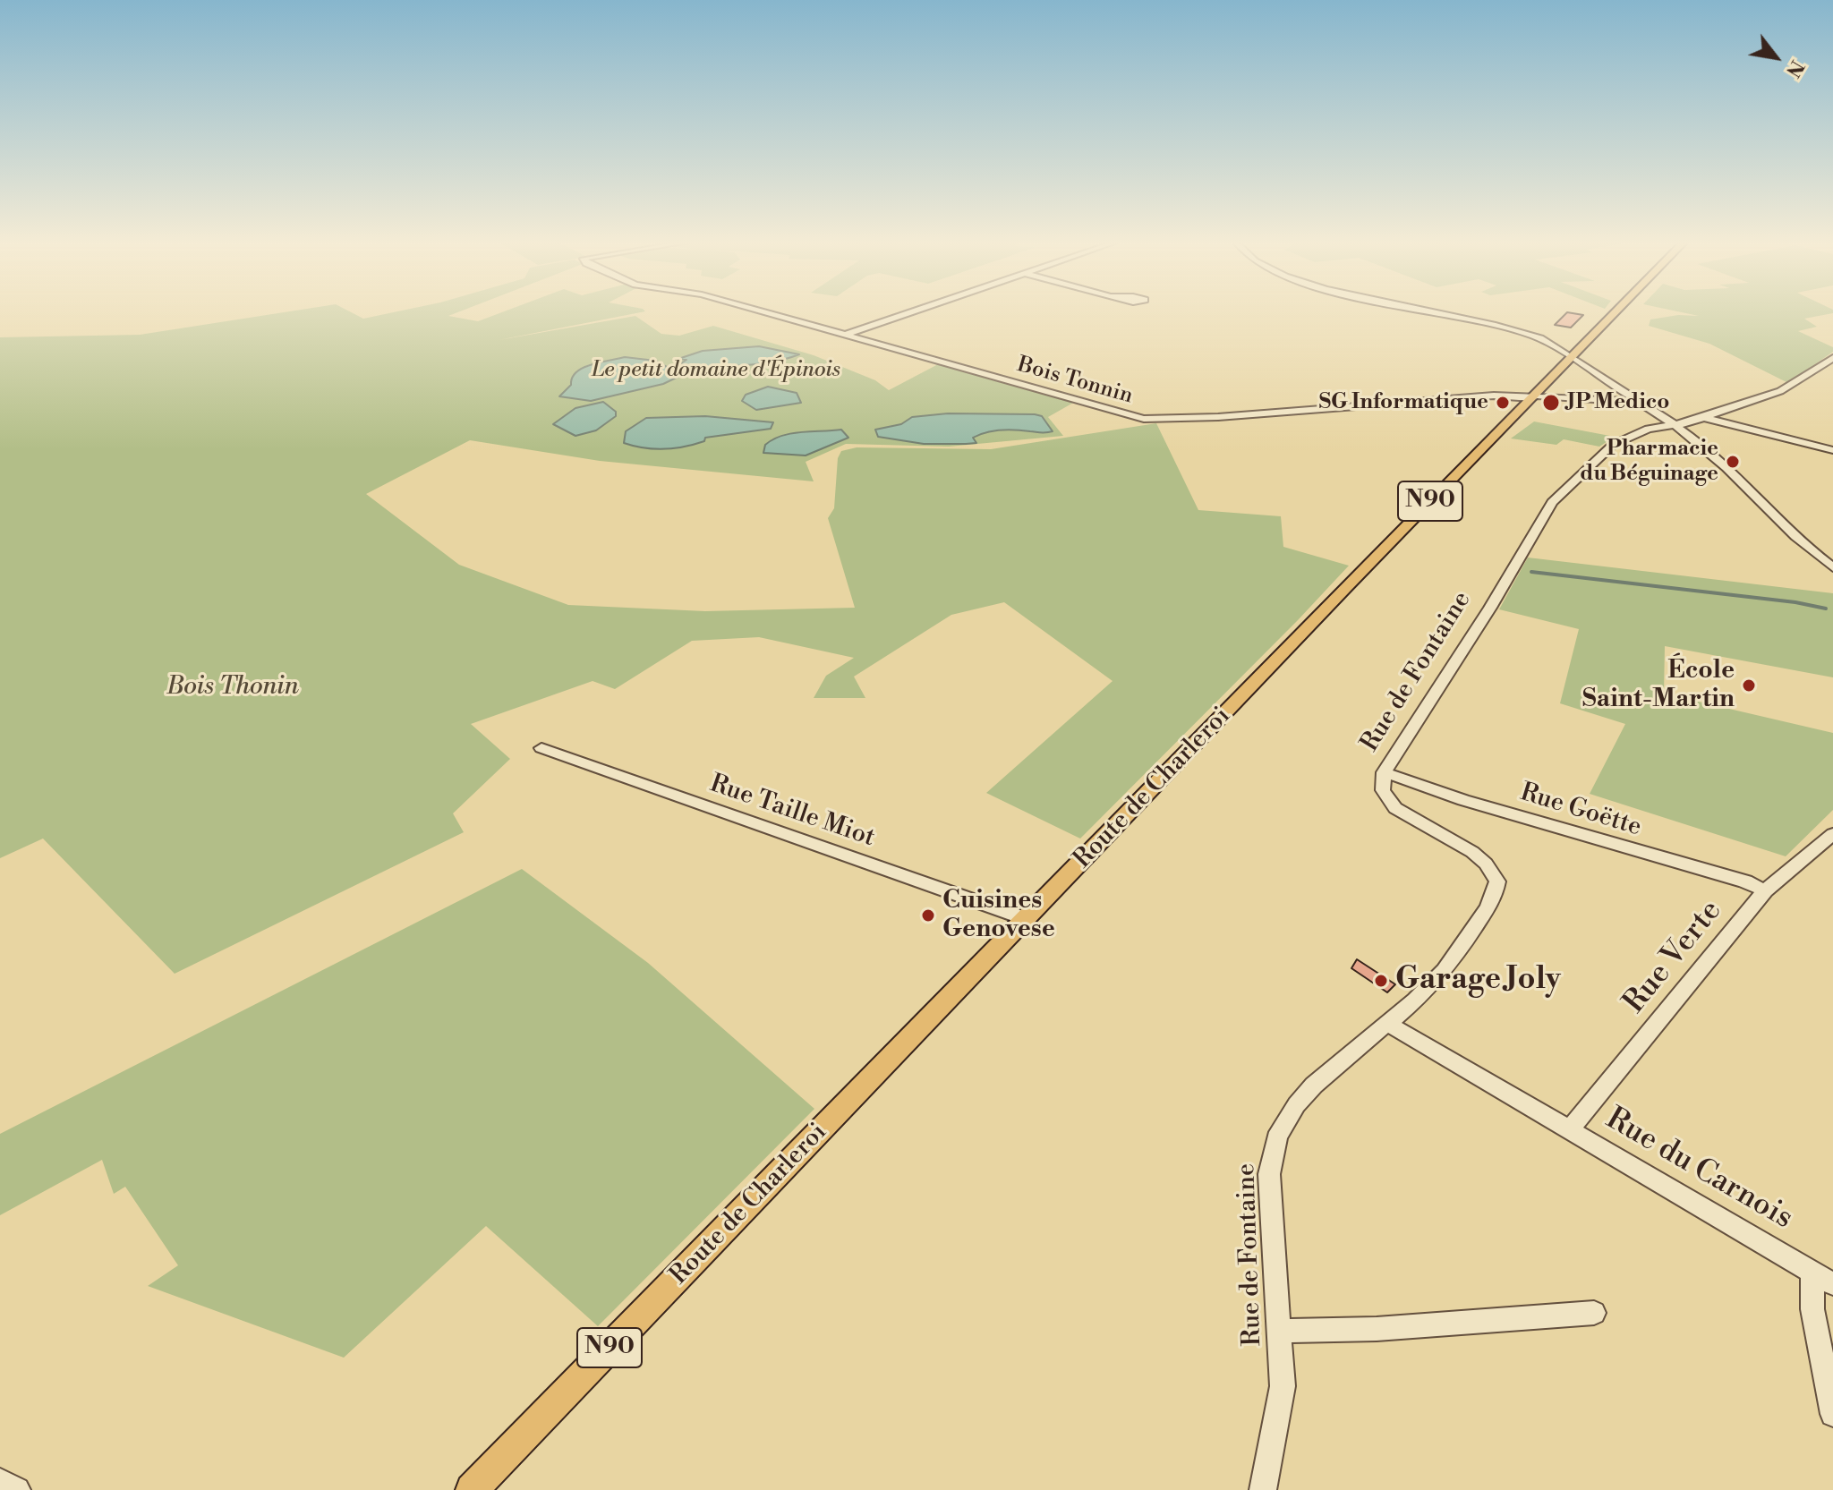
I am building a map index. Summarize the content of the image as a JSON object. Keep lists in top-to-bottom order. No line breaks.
{"streets":{"main road":["N90","Route de Charleroi"],"street":["Bois Tonnin","Rue de Fontaine","Rue Goëtte","Rue Taille Miot","Rue Verte","Rue du Carnois"]},"crossings":[["Bois Tonnin","Route de Charleroi"],["Rue de Fontaine","Rue Goëtte"],["Rue de Fontaine","Rue du Carnois"],["Route de Charleroi","Rue Taille Miot"],["Rue Goëtte","Rue Verte"],["Rue Verte","Rue du Carnois"]],"parks":["Le petit domaine d'Épinois","Bois Thonin"],"places":["SG Informatique","JP Medico","Pharmacie du Béguinage","École Saint-Martin","Cuisines Genovese","Garage Joly"],"north":"bottom right"}
